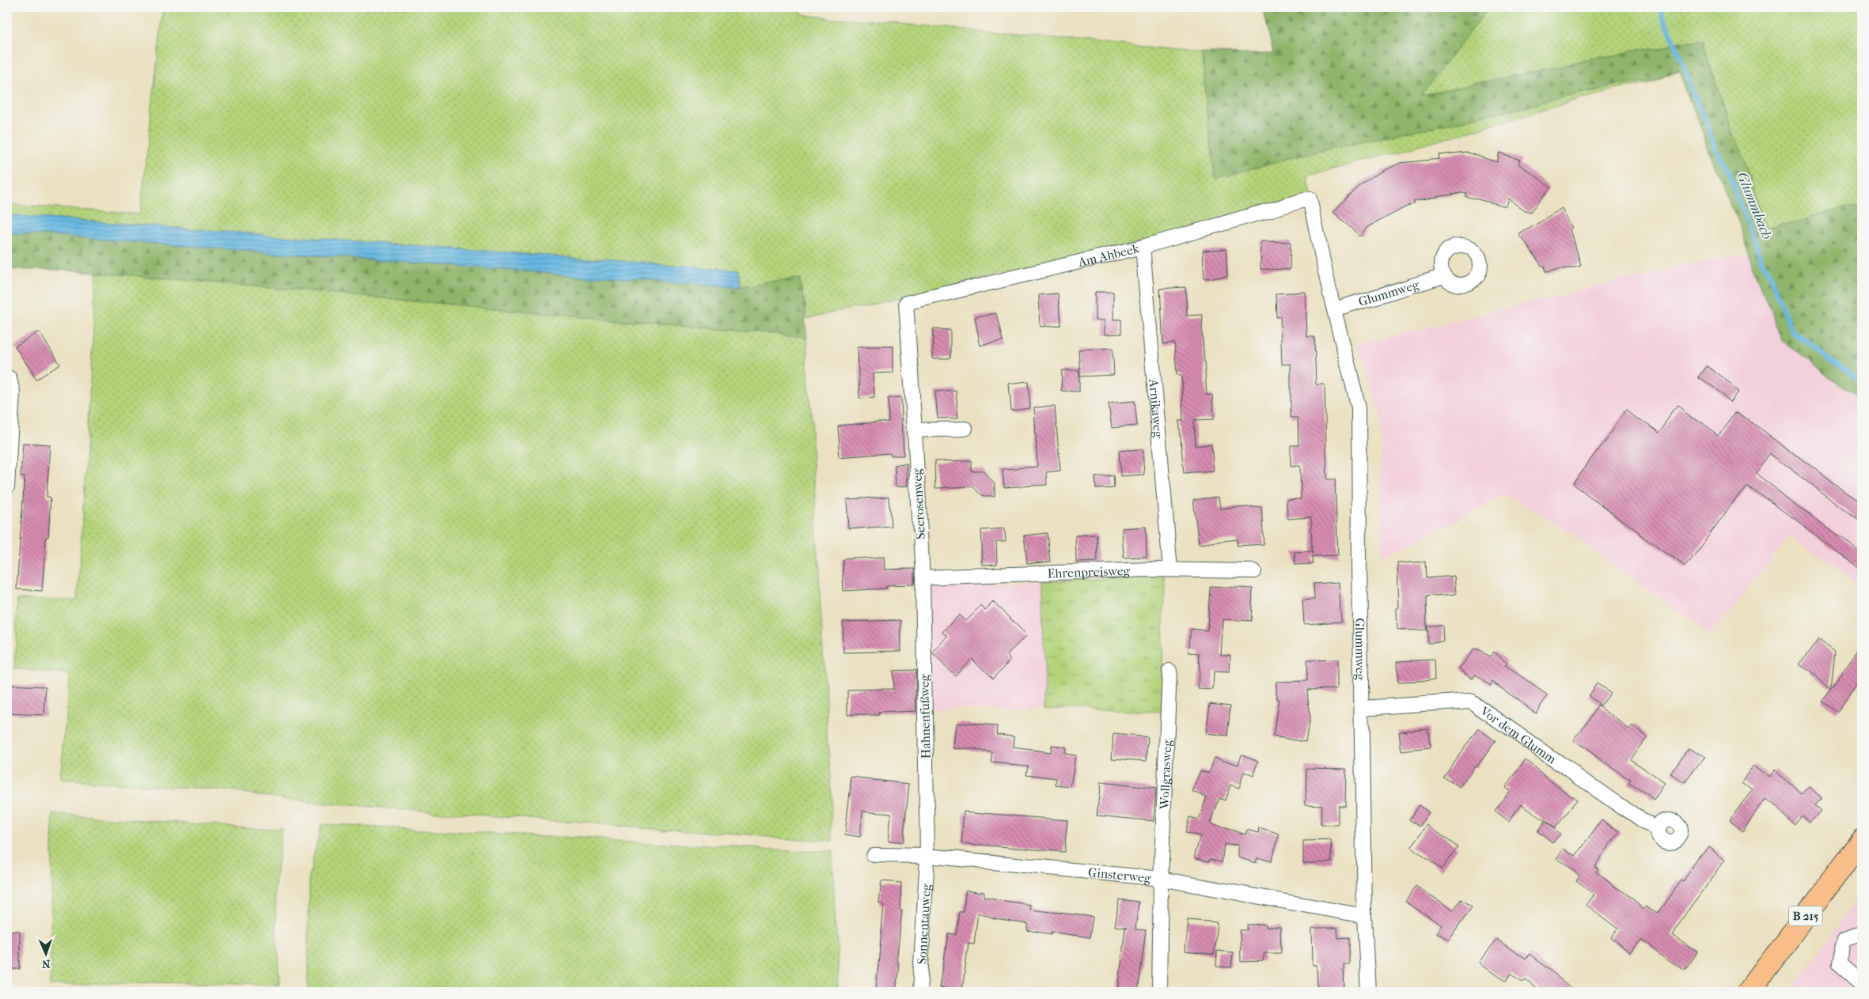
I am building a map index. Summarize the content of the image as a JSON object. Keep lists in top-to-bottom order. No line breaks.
{"streets":{"main road":["B 215"],"street":["Am Ahbeek","Glummweg","Arnikaweg","Seerosenweg","Ehrenpreisweg","Hahnenfußweg","Vor dem Glumm","Wollgrasweg","Ginsterweg","Sonnentauweg"]},"crossings":[["Am Ahbeek","Glummweg"],["Am Ahbeek","Arnikaweg"],["Am Ahbeek","Seerosenweg"],["Glummweg","Vor dem Glumm"],["Glummweg","Ginsterweg"],["Arnikaweg","Ehrenpreisweg"],["Seerosenweg","Ehrenpreisweg"],["Seerosenweg","Hahnenfußweg"],["Ehrenpreisweg","Hahnenfußweg"],["Hahnenfußweg","Ginsterweg"],["Hahnenfußweg","Sonnentauweg"],["Wollgrasweg","Ginsterweg"],["Ginsterweg","Sonnentauweg"]],"water":["Glummbach"],"north":"bottom"}
